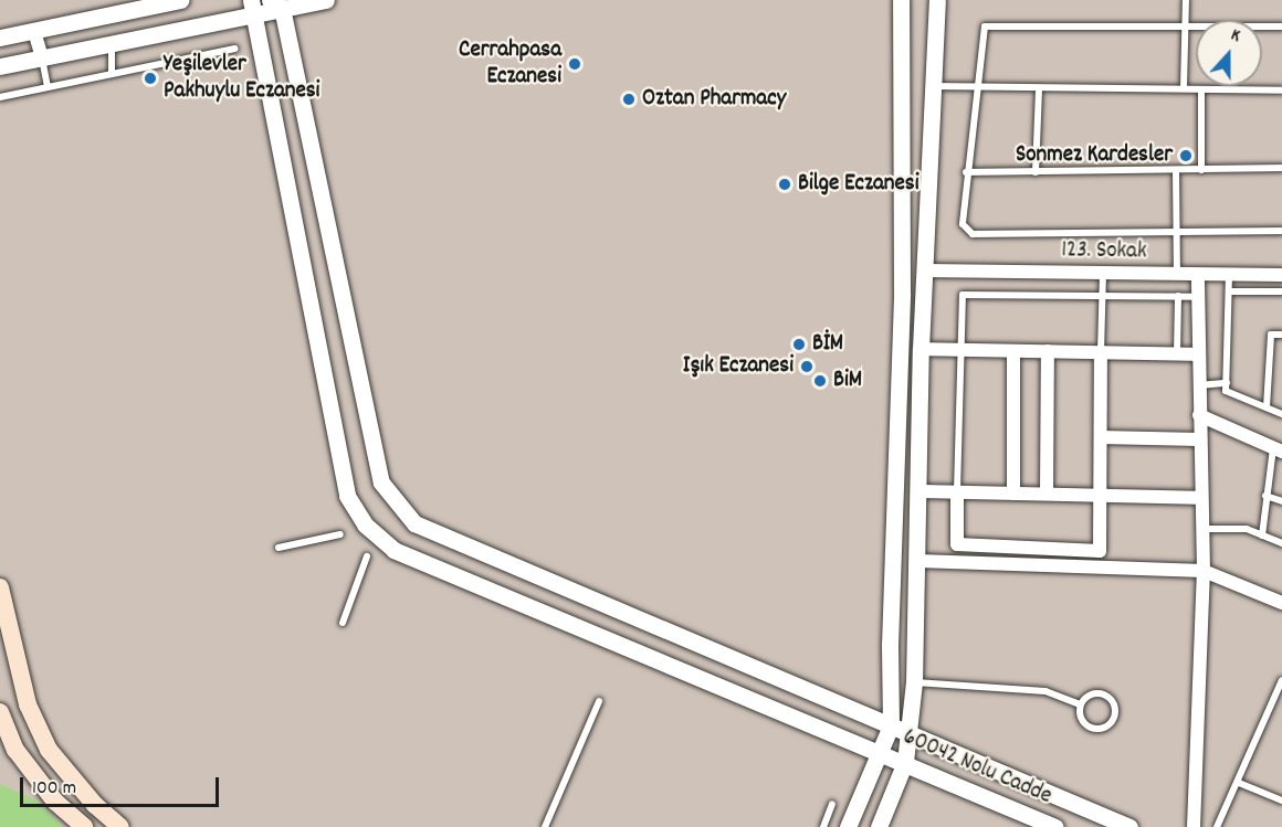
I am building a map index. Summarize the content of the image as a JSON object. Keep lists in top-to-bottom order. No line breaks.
{"streets":{"street":["123. Sokak","60042 Nolu Cadde"]},"places":["Cerrahpasa Eczanesi","Yeşilevler Pakhuylu Eczanesi","Oztan Pharmacy","Sonmez Kardesler","Bilge Eczanesi","BİM","Işık Eczanesi","BiM"],"scale_bar":"100 m","north":"top"}
